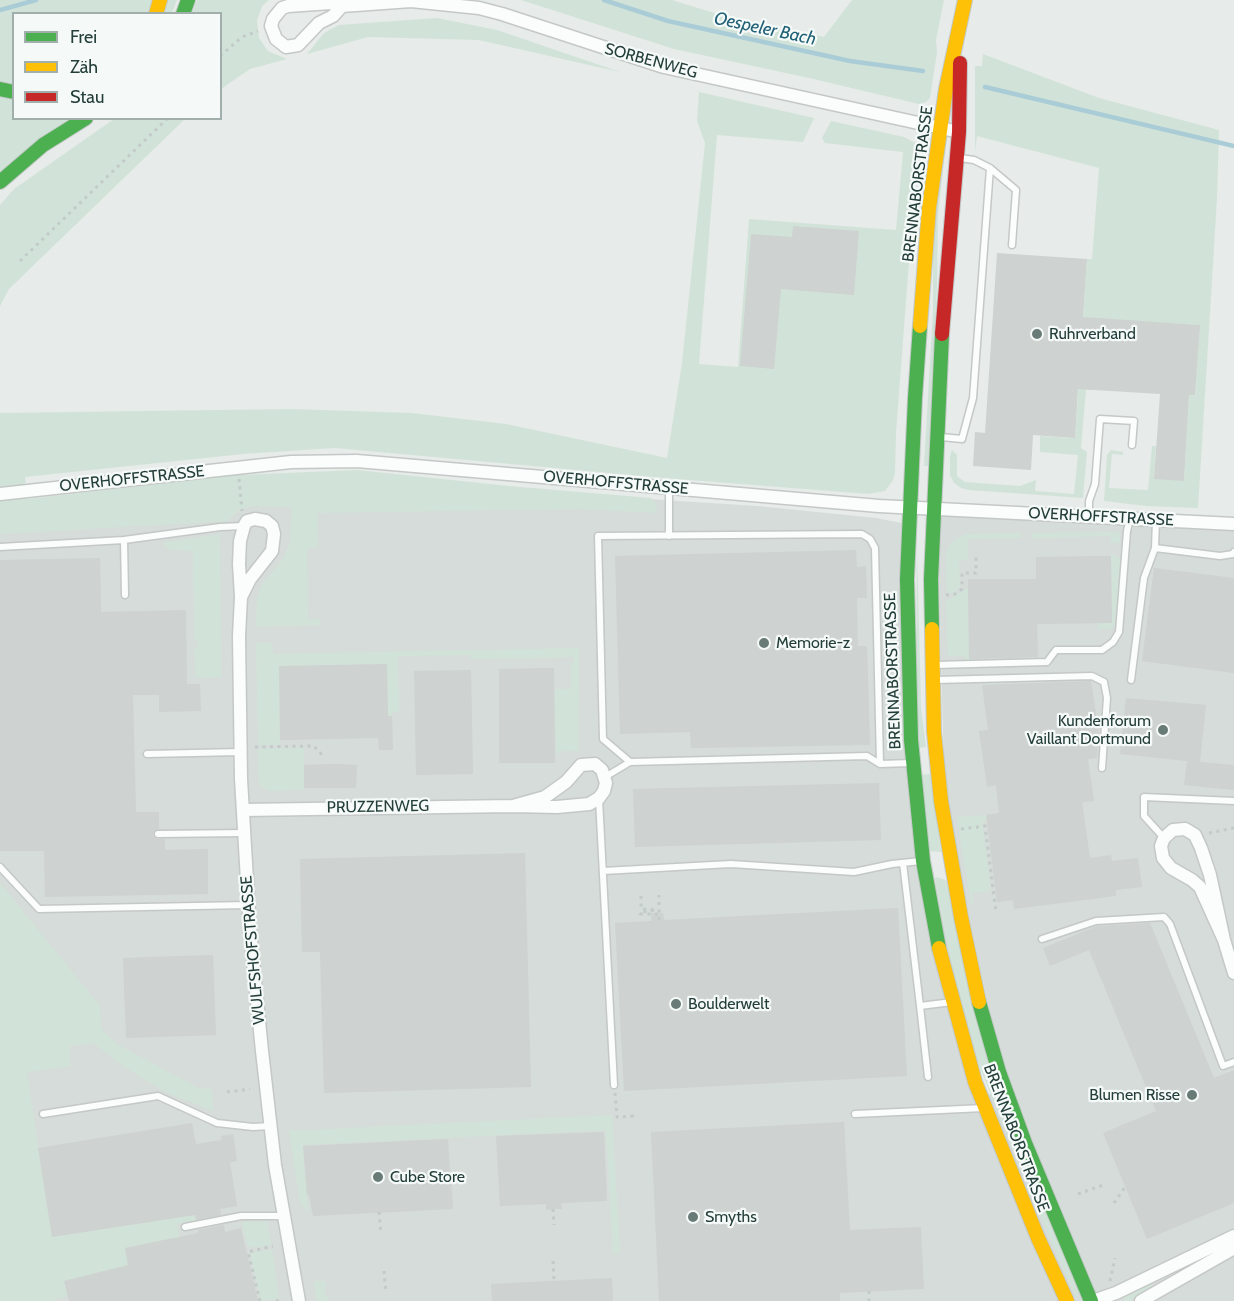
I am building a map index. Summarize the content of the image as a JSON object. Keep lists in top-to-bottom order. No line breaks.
{"streets":{"main road":["BRENNABORSTRASSE"],"street":["SORBENWEG","OVERHOFFSTRASSE","PRUZZENWEG","WULFSHOFSTRASSE"]},"crossings":[["SORBENWEG","BRENNABORSTRASSE"],["BRENNABORSTRASSE","OVERHOFFSTRASSE"],["PRUZZENWEG","WULFSHOFSTRASSE"]],"water":["Oespeler Bach"],"places":["Ruhrverband","Memorie-z","Kundenforum Vaillant Dortmund","Boulderwelt","Blumen Risse","Cube Store","Smyths"],"legend":["Frei","Zäh","Stau"]}
